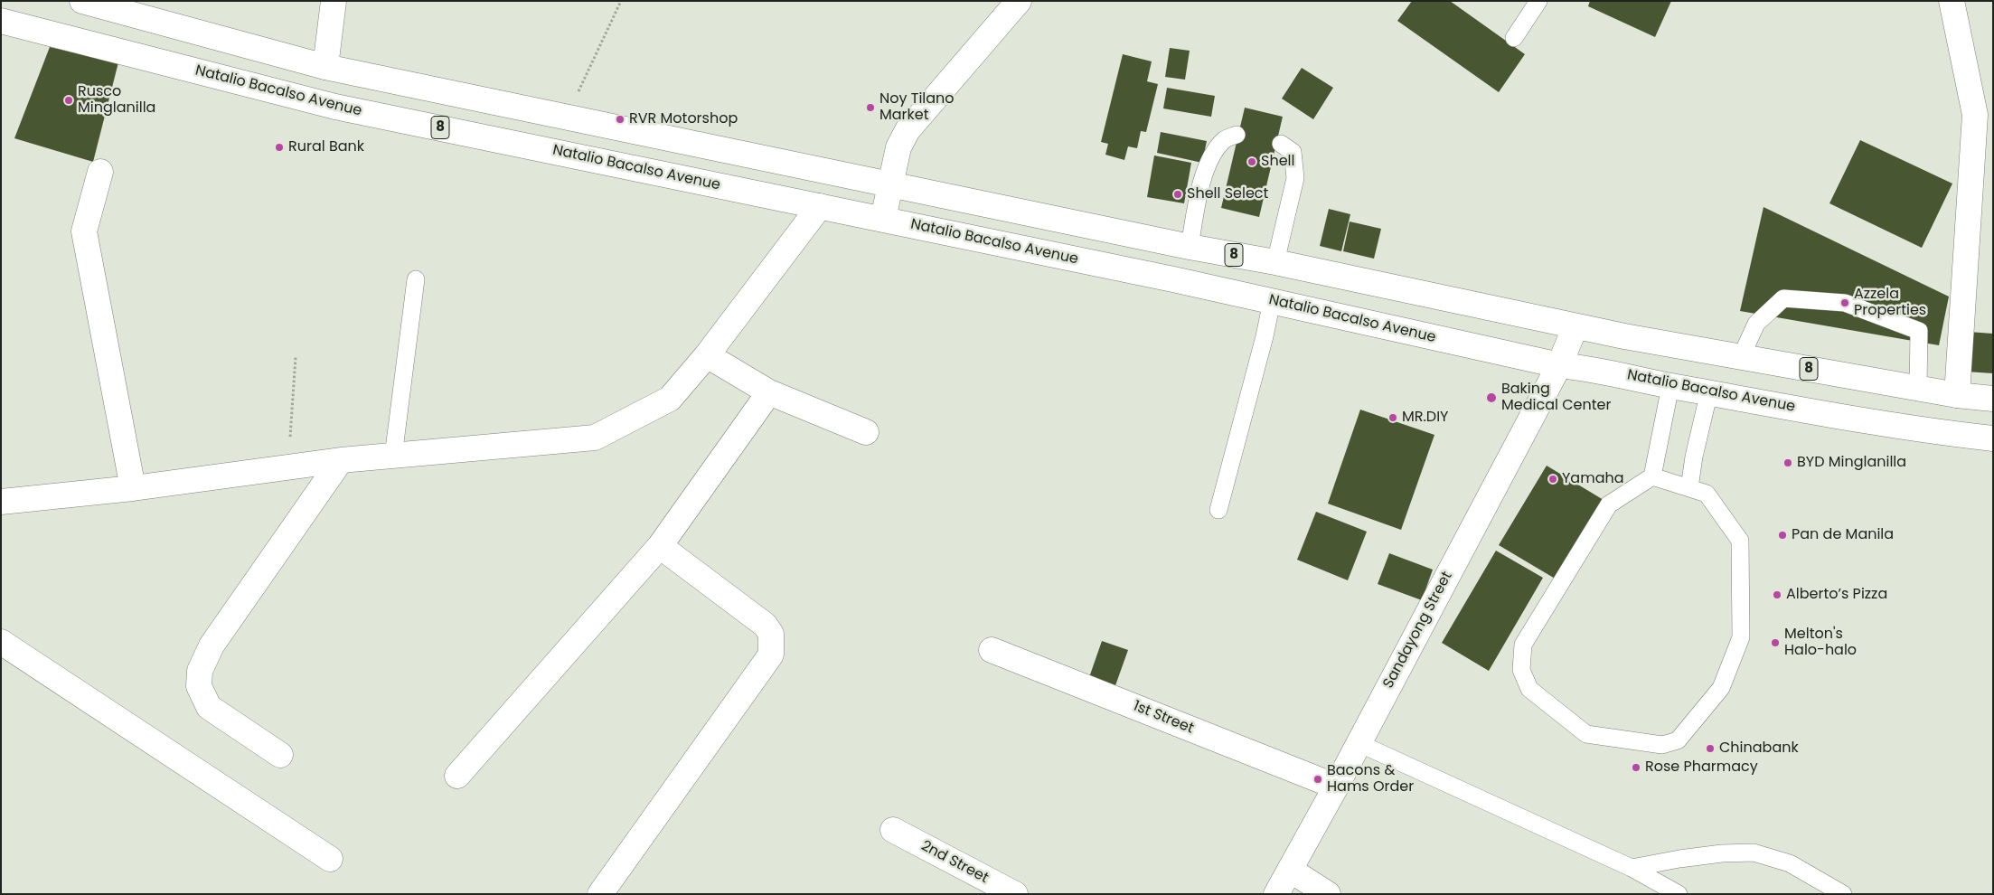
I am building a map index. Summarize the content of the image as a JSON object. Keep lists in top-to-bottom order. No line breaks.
{"streets":{"main road":["Natalio Bacalso Avenue","8","Sandayong Street","1st Street","2nd Street"]},"crossings":[["Natalio Bacalso Avenue","Sandayong Street"],["8","Sandayong Street"],["Sandayong Street","1st Street"]],"places":["Rusco Minglanilla","Noy Tilano Market","RVR Motorshop","Rural Bank","Shell","Shell Select","Azzela Properties","Baking Medical Center","MR.DIY","BYD Minglanilla","Yamaha","Pan de Manila","Alberto’s Pizza","Melton's Halo-halo","Chinabank","Rose Pharmacy","Bacons & Hams Order"]}
